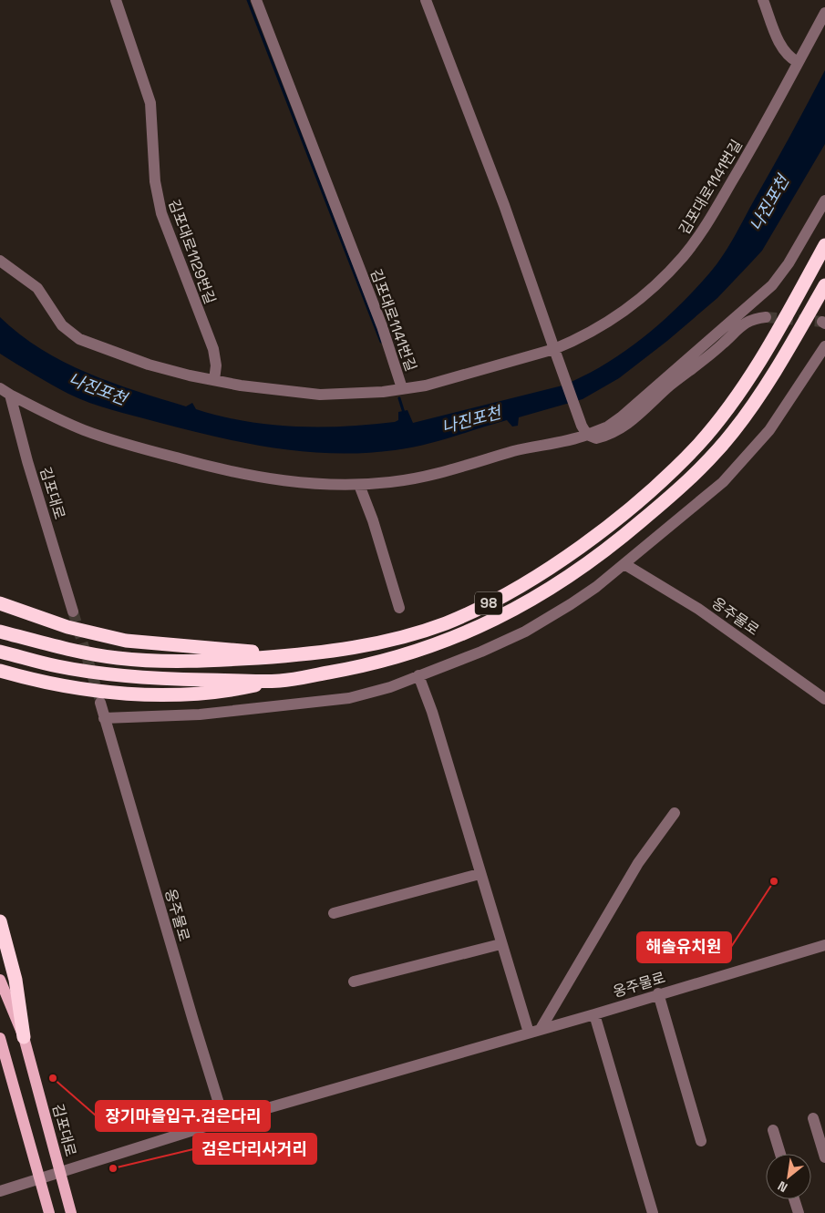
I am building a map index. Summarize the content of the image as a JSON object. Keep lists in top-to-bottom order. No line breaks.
{"streets":{"highway":["98"],"main road":["김포대로"],"street":["김포대로1141번길","김포대로1129번길","옹주물로"]},"crossings":[["김포대로1141번길","김포대로1129번길"],["김포대로","옹주물로"]],"water":["나진포천"],"places":["해솔유치원","장기마을입구.검은다리","검은다리사거리"],"north":"bottom left"}
